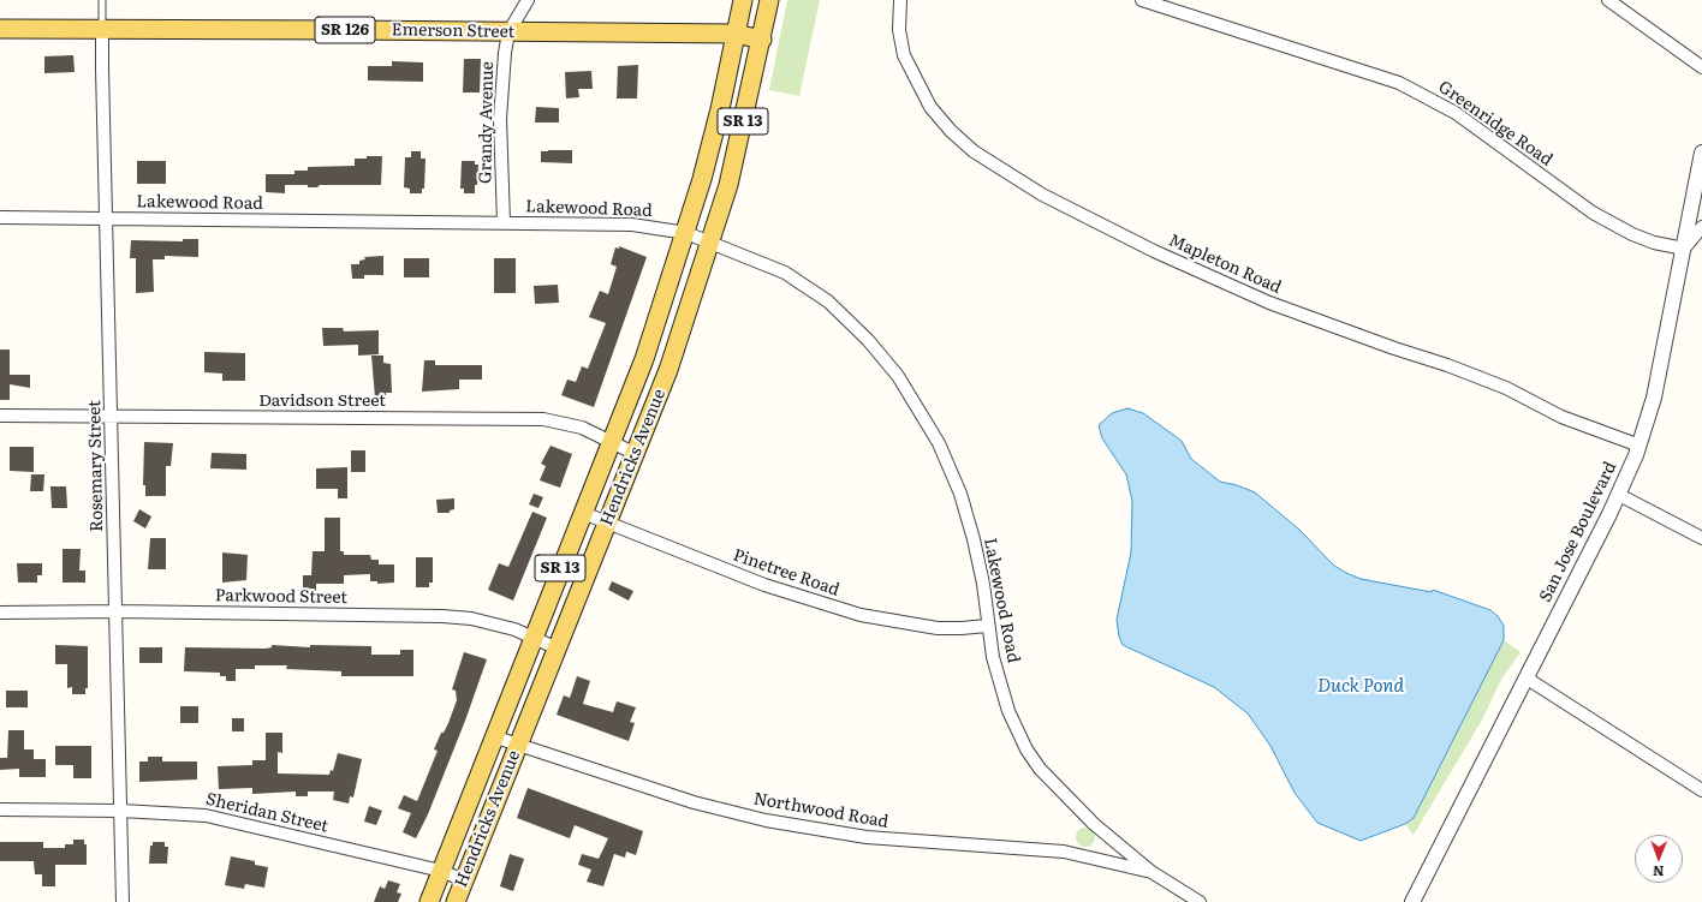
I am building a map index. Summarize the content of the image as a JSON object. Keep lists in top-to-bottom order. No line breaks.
{"streets":{"main road":["SR 126","Emerson Street","SR 13","Hendricks Avenue"],"street":["Grandy Avenue","Greenridge Road","Lakewood Road","Mapleton Road","Davidson Street","Rosemary Street","San Jose Boulevard","Pinetree Road","Parkwood Street","Northwood Road","Sheridan Street"]},"crossings":[["Emerson Street","Grandy Avenue"],["Emerson Street","Hendricks Avenue"],["Emerson Street","Rosemary Street"],["Grandy Avenue","Lakewood Road"],["Greenridge Road","San Jose Boulevard"],["Lakewood Road","Hendricks Avenue"],["Lakewood Road","Rosemary Street"],["Lakewood Road","Pinetree Road"],["Lakewood Road","Northwood Road"],["Mapleton Road","San Jose Boulevard"],["Davidson Street","Hendricks Avenue"],["Davidson Street","Rosemary Street"],["Hendricks Avenue","Pinetree Road"],["Hendricks Avenue","Parkwood Street"],["Hendricks Avenue","Northwood Road"],["Hendricks Avenue","Sheridan Street"],["Rosemary Street","Parkwood Street"],["Rosemary Street","Sheridan Street"]],"water":["Duck Pond"],"north":"bottom"}
